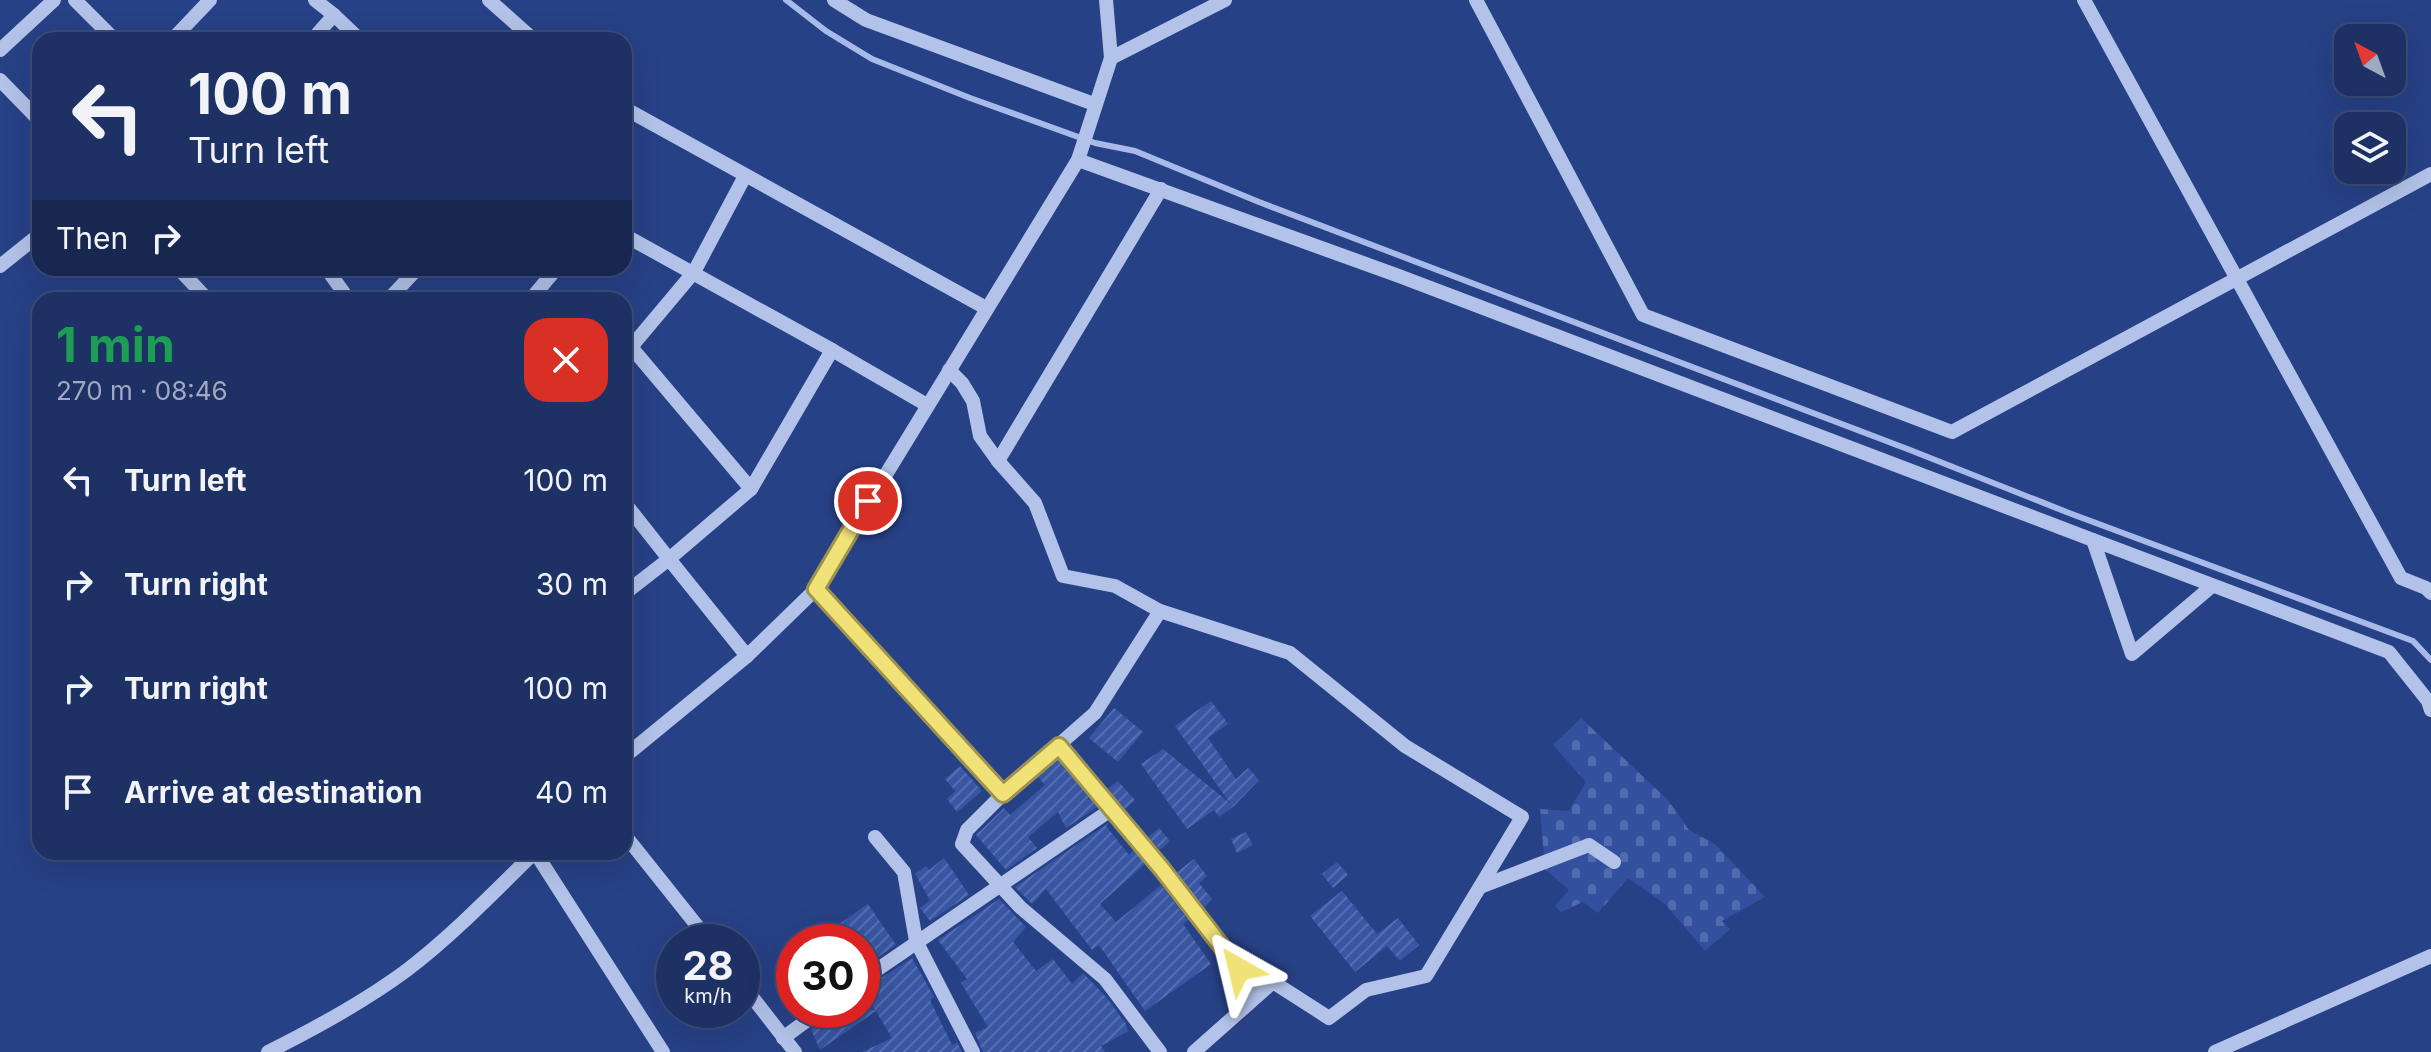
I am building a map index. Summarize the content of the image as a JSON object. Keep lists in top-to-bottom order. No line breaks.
{"north":"top left","page":{"turn":["100 m","Turn left"],"then":"Then","heading":["1 min","270 m · 08:46"],"list":[{"name":"Turn left","value":"100 m"},{"name":"Turn right","value":"30 m"},{"name":"Turn right","value":"100 m"},{"name":"Arrive at destination","value":"40 m"}],"speed":"28 km/h","limit":"30"}}
